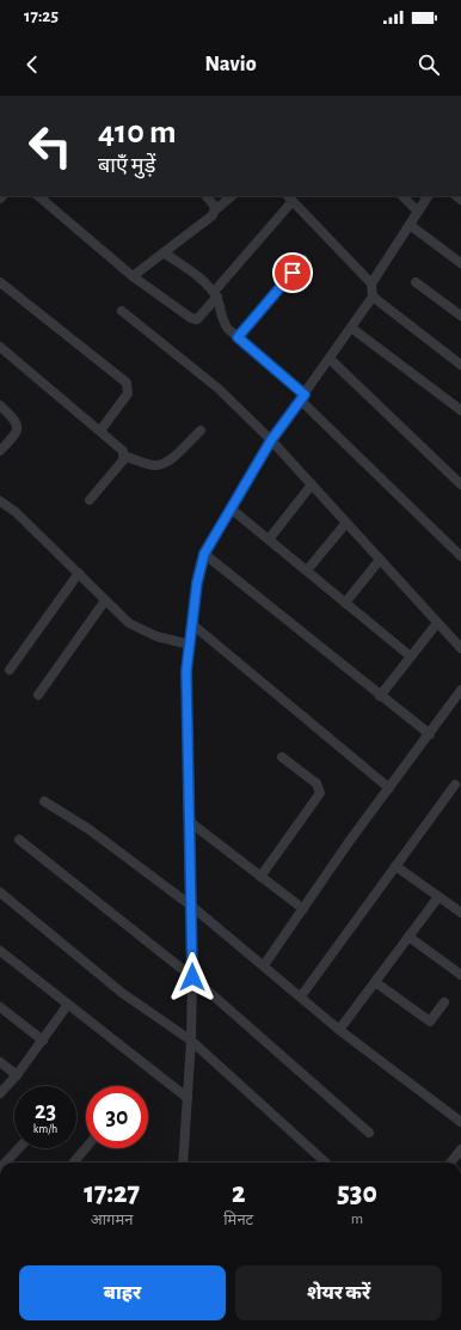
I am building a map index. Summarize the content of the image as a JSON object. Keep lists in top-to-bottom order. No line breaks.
{"page":{"status":"17:25","header":"Navio","turn":["410 m","बाएँ मुड़ें"],"speed":"23 km/h","limit":"30","eta":["17:27","आगमन","2","मिनट","530","m"],"buttons":["बाहर","शेयर करें"]}}
